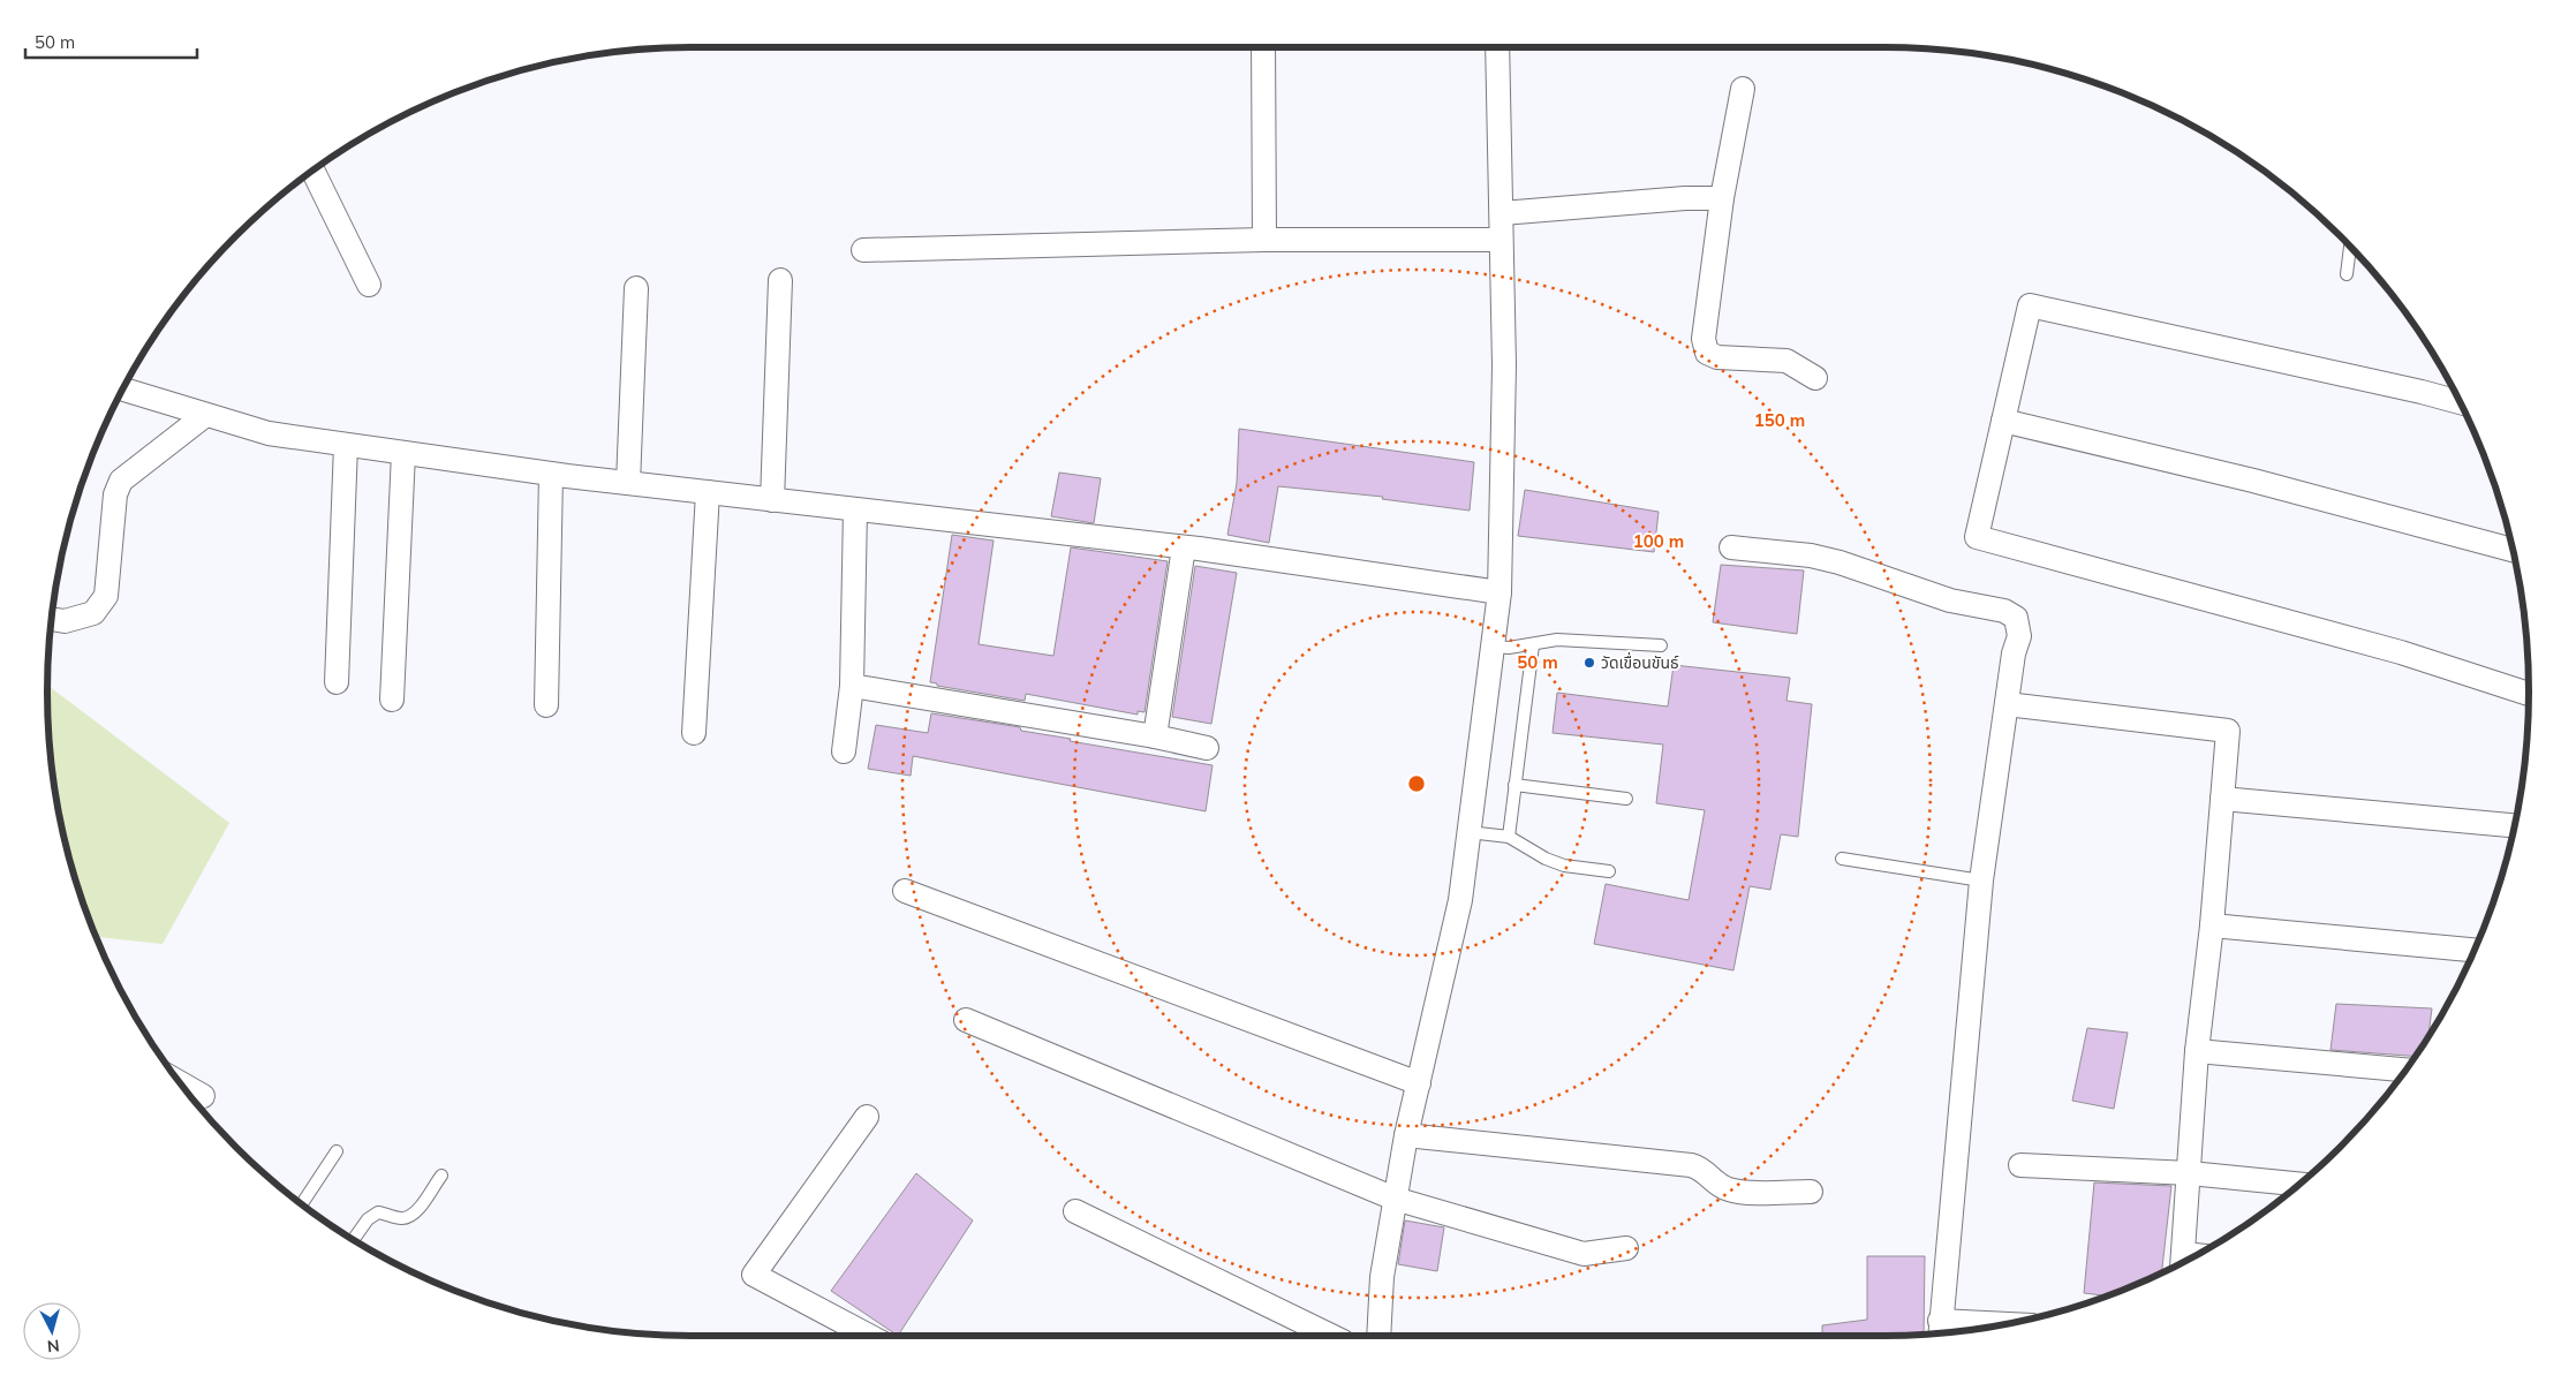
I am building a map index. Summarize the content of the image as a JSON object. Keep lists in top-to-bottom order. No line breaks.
{"places":["วัดเขื่อนขันธ์"],"scale_bar":"50 m","north":"bottom","rings":["150 m","100 m","50 m"]}
